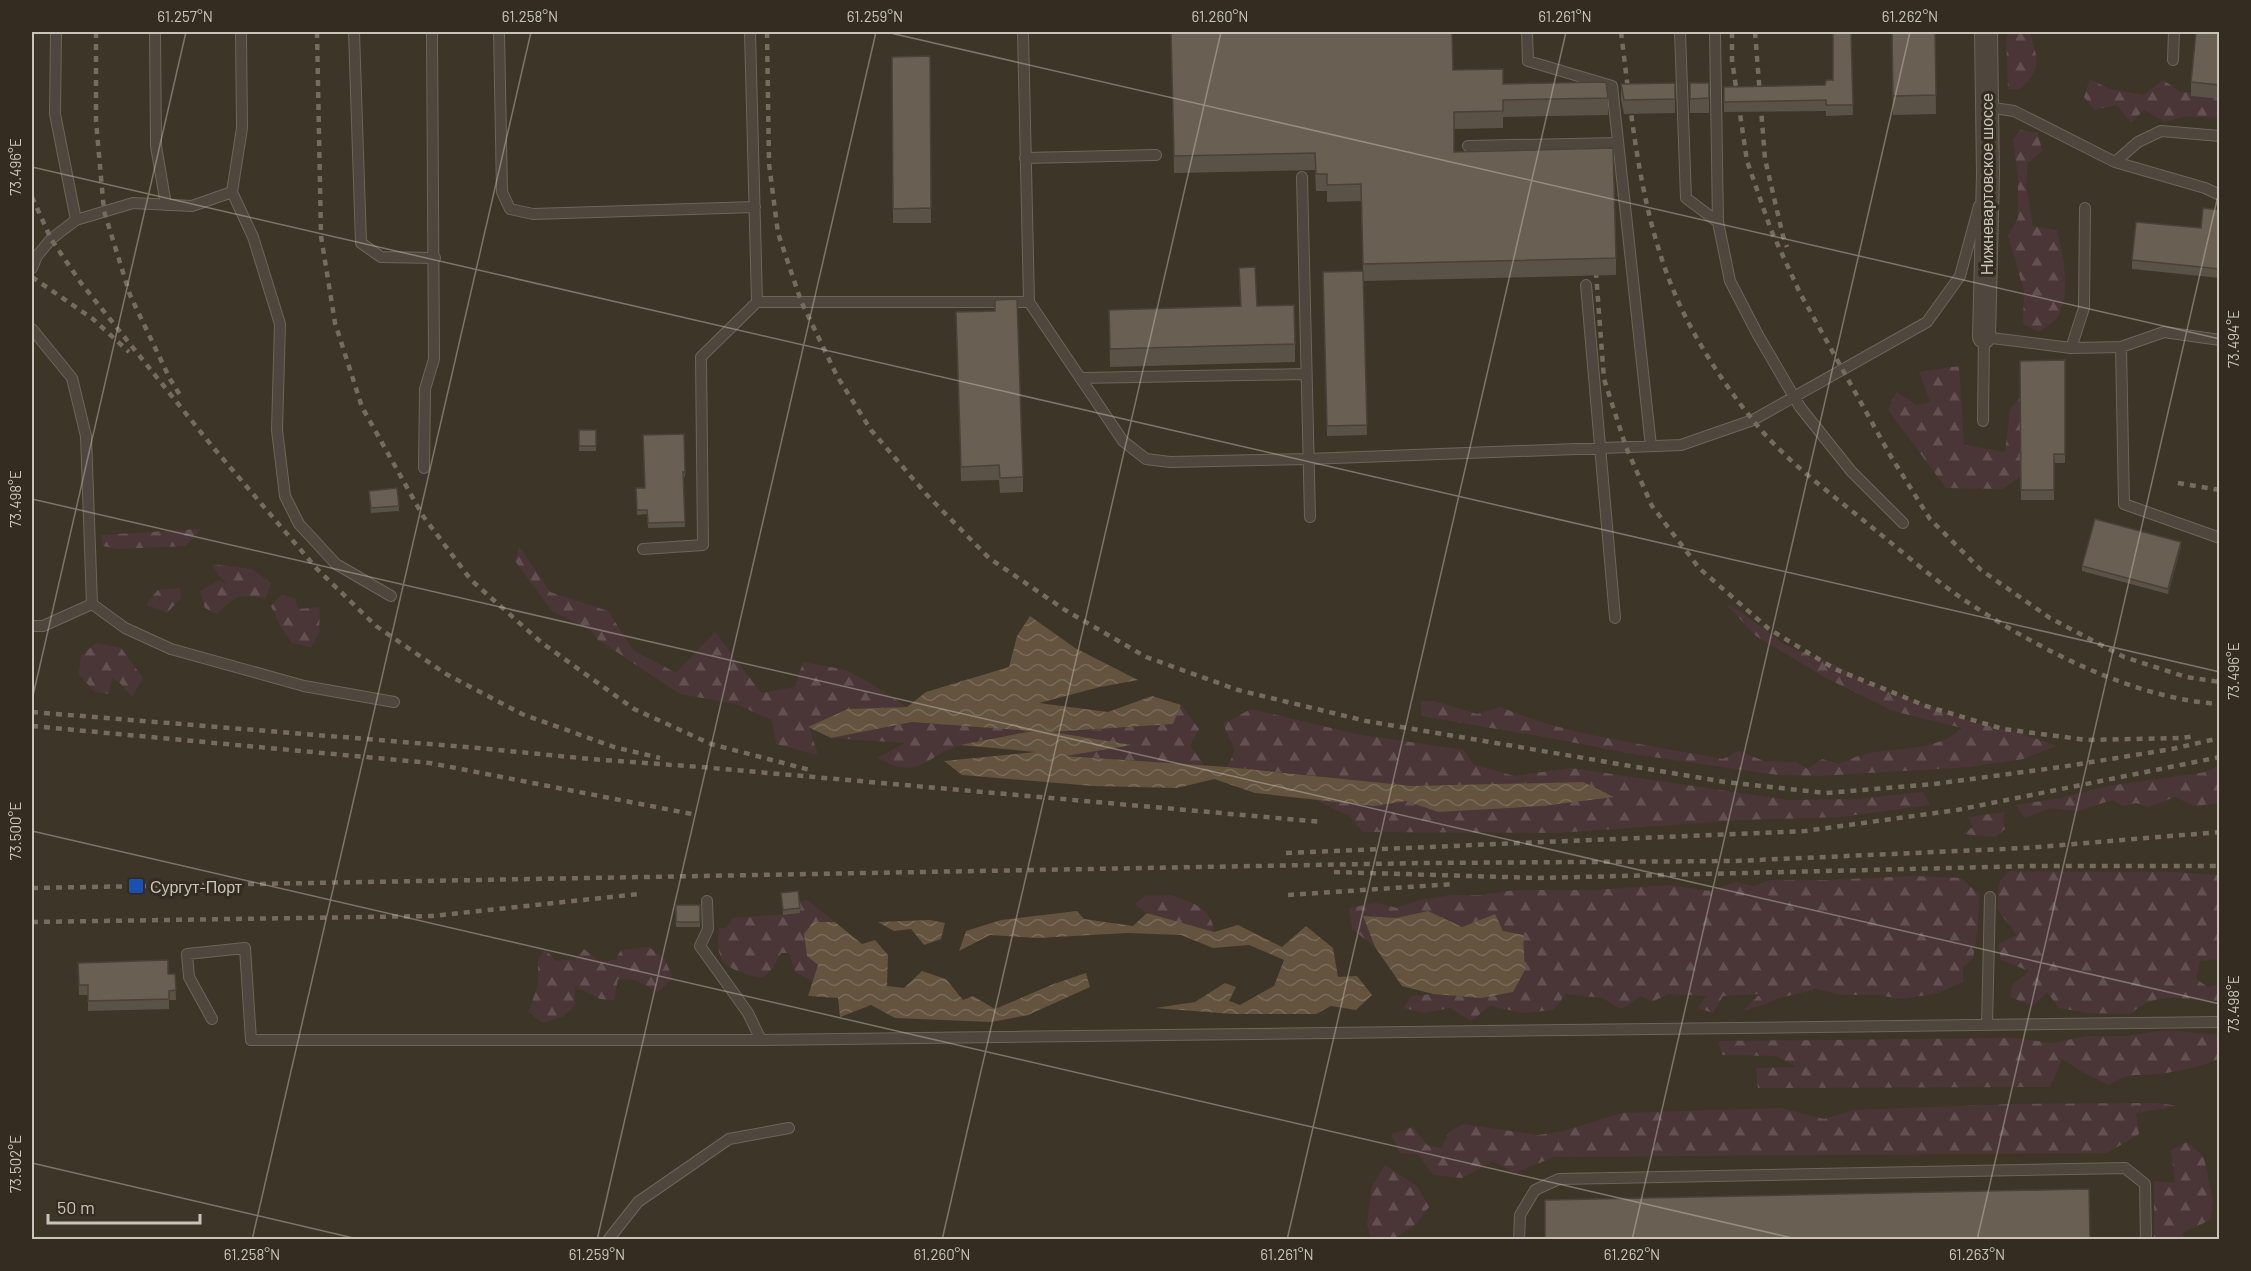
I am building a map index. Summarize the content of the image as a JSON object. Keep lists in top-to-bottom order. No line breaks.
{"streets":{"street":["Нижневартовское шоссе"]},"places":{"transit":["Сургут-Порт"]},"scale_bar":"50 m","coordinates":["61.257°N","61.258°N","61.259°N","61.260°N","61.261°N","61.262°N","73.496°E","73.494°E","73.498°E","73.500°E","73.502°E","61.263°N"]}
